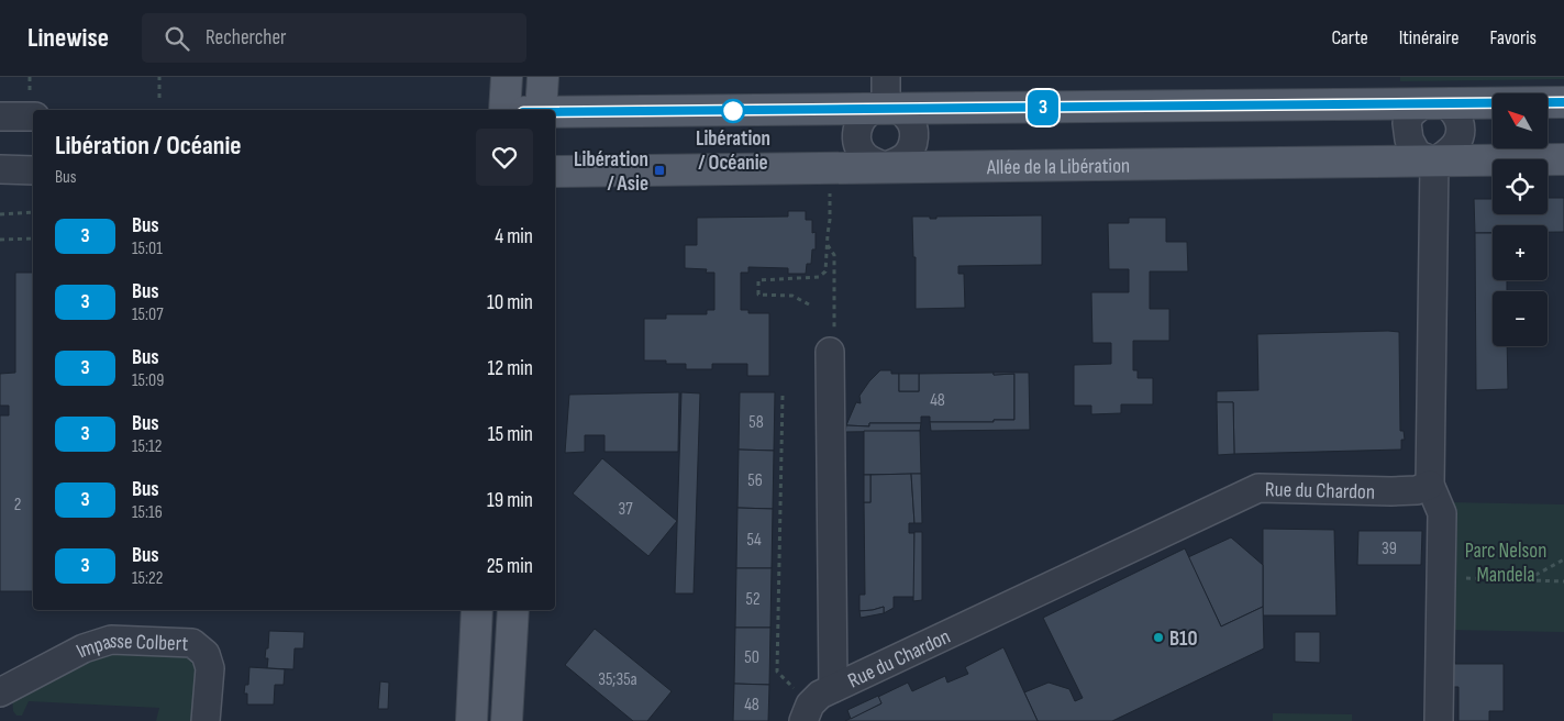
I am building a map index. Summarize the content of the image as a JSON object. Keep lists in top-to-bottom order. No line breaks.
{"streets":{"main road":["Allée de la Libération"],"street":["Rue du Chardon","Impasse Colbert"]},"parks":["Parc Nelson Mandela"],"places":{"other":["Libération / Océanie","B10"],"transit":["Libération / Asie"]},"lines":["bus line 3"],"house_numbers":["48","58","56","2","37","54","39","52","50","35;35a","48"],"north":"top left","page":{"header":"Linewise","search":"Rechercher","nav":["Carte","Itinéraire","Favoris"],"on_map":"3","map_buttons":["+","−"],"heading":["Libération / Océanie","Bus"],"list":[{"mark":"3","name":"Bus","note":"15:01","value":"4 min"},{"mark":"3","name":"Bus","note":"15:07","value":"10 min"},{"mark":"3","name":"Bus","note":"15:09","value":"12 min"},{"mark":"3","name":"Bus","note":"15:12","value":"15 min"},{"mark":"3","name":"Bus","note":"15:16","value":"19 min"},{"mark":"3","name":"Bus","note":"15:22","value":"25 min"}]}}
